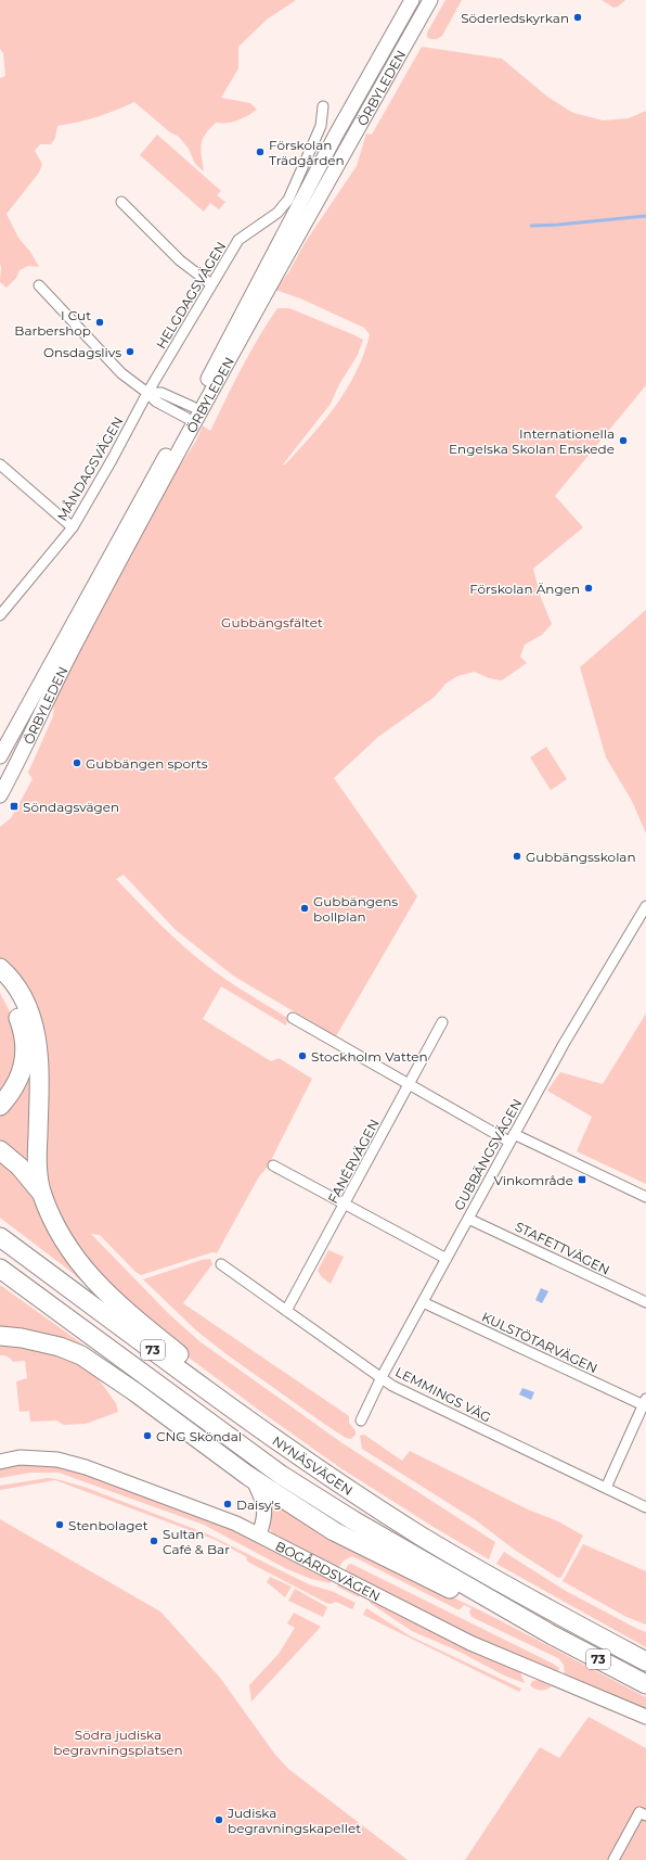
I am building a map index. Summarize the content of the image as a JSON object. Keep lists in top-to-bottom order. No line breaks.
{"streets":{"highway":["73","NYNÄSVÄGEN"],"main road":["ÖRBYLEDEN","BOGÅRDSVÄGEN"],"street":["HELGDAGSVÄGEN","MÅNDAGSVÄGEN","GUBBÄNGSVÄGEN","FANÉRVÄGEN","STAFETTVÄGEN","KULSTÖTARVÄGEN","LEMMINGS VÄG"]},"crossings":[["HELGDAGSVÄGEN","MÅNDAGSVÄGEN"],["GUBBÄNGSVÄGEN","STAFETTVÄGEN"],["GUBBÄNGSVÄGEN","KULSTÖTARVÄGEN"],["GUBBÄNGSVÄGEN","LEMMINGS VÄG"],["FANÉRVÄGEN","LEMMINGS VÄG"]],"parks":["Gubbängsfältet","Södra judiska begravningsplatsen"],"places":{"other":["Söderledskyrkan","Förskolan Trädgården","I Cut Barbershop","Onsdagslivs","Internationella Engelska Skolan Enskede","Förskolan Ängen","Gubbängen sports","Gubbängsskolan","Gubbängens bollplan","Stockholm Vatten","CNG Sköndal","Daisy's","Stenbolaget","Sultan Café & Bar","Judiska begravningskapellet"],"transit":["Söndagsvägen","Vinkområde"]}}
